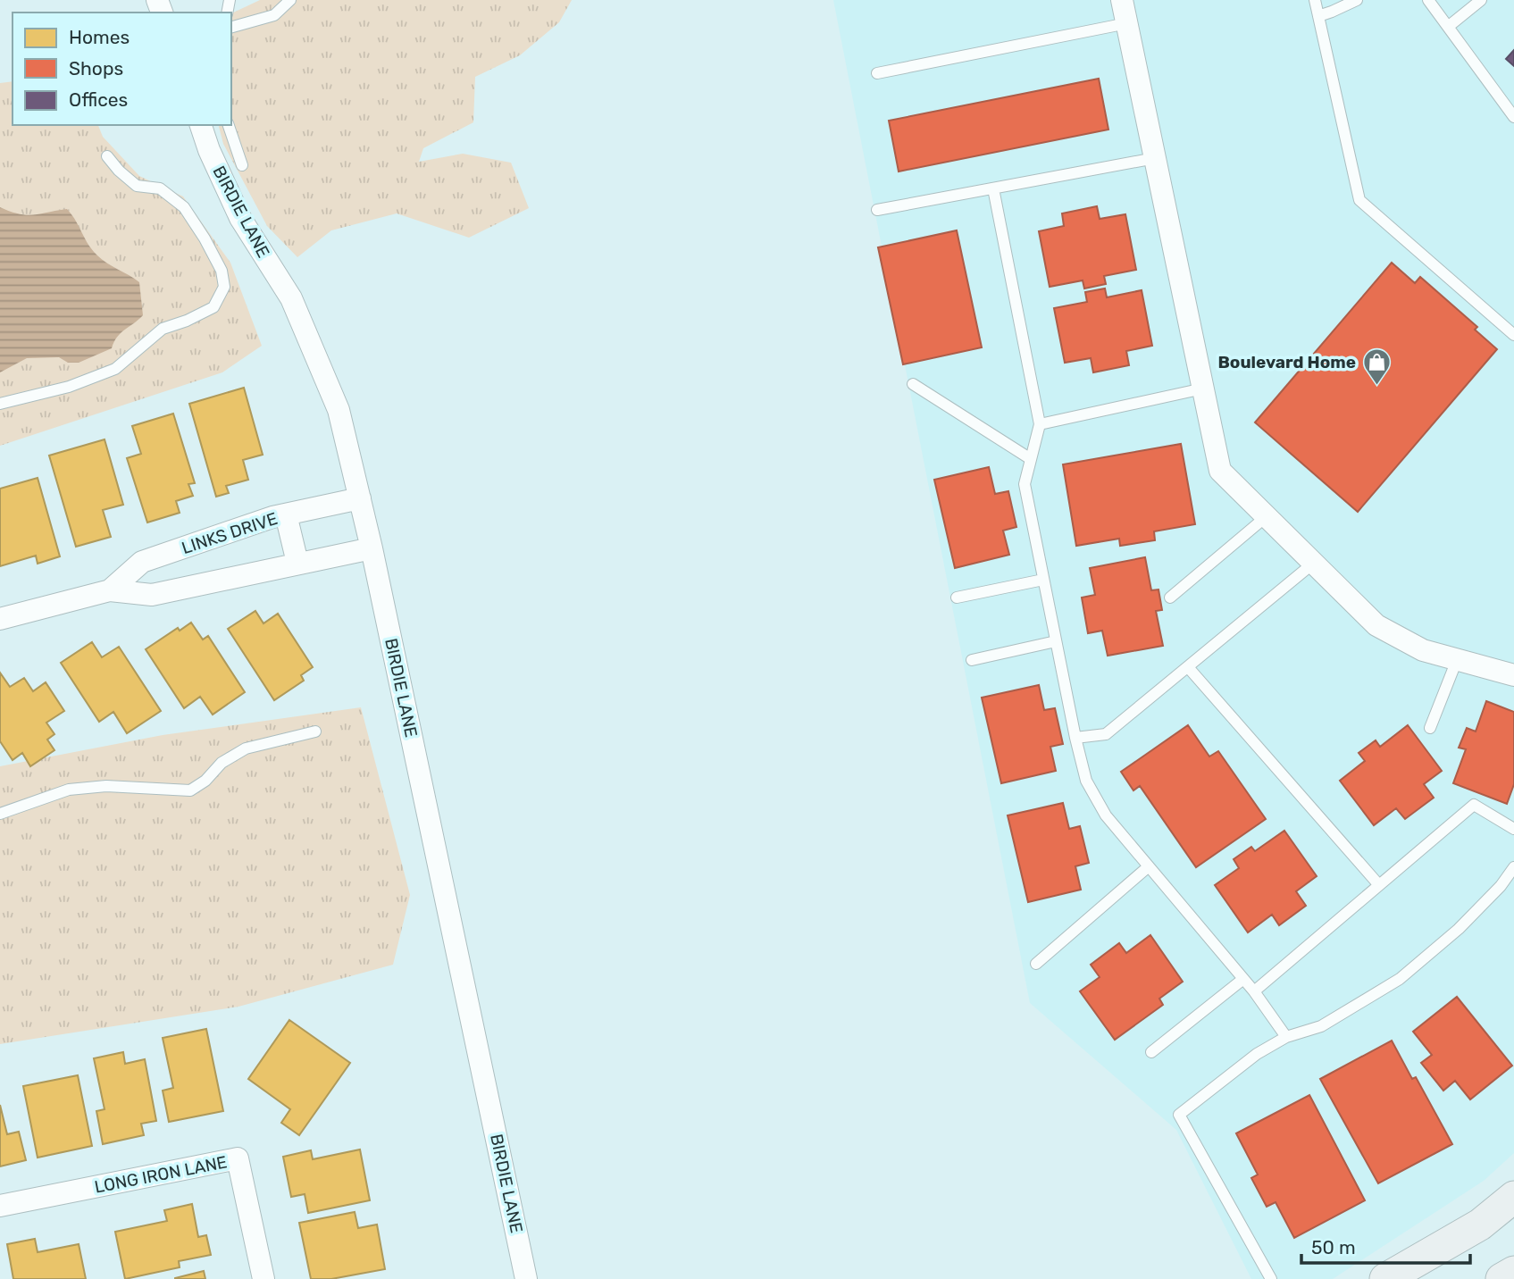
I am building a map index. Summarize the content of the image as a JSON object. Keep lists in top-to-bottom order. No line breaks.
{"streets":{"street":["BIRDIE LANE","LINKS DRIVE","LONG IRON LANE"]},"crossings":[["BIRDIE LANE","LINKS DRIVE"]],"places":{"shop":["Boulevard Home"]},"legend":["Homes","Shops","Offices"],"scale_bar":"50 m"}
